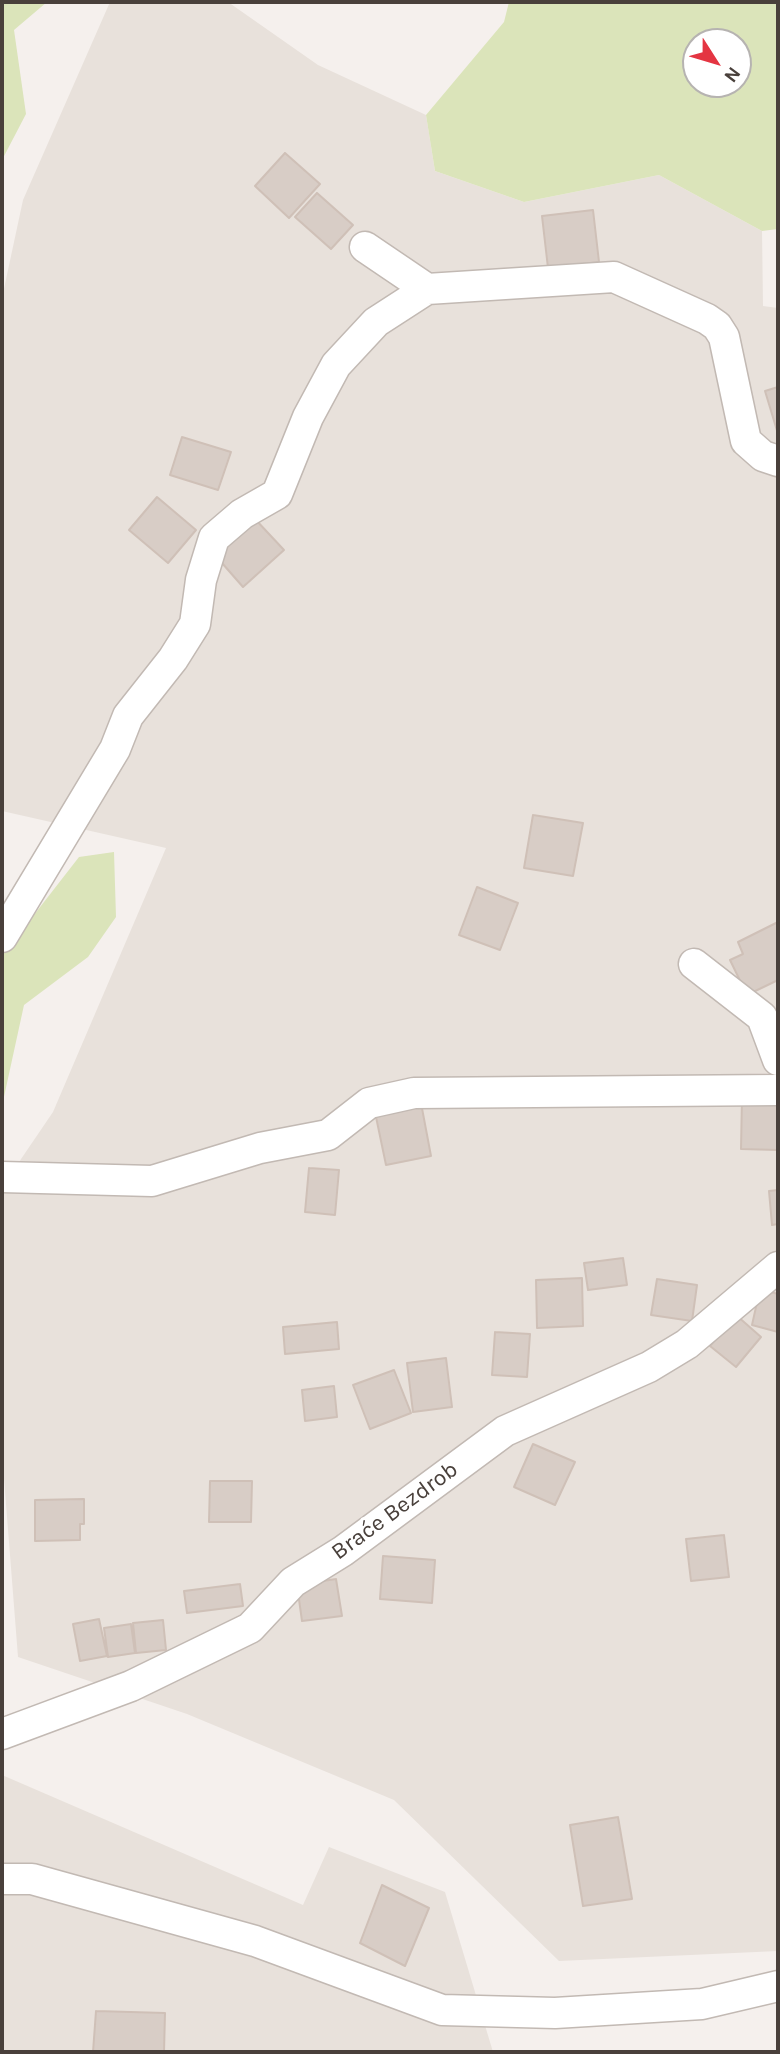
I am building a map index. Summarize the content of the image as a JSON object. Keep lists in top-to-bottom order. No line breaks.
{"streets":{"street":["Braće Bezdrob"]},"north":"bottom right"}
